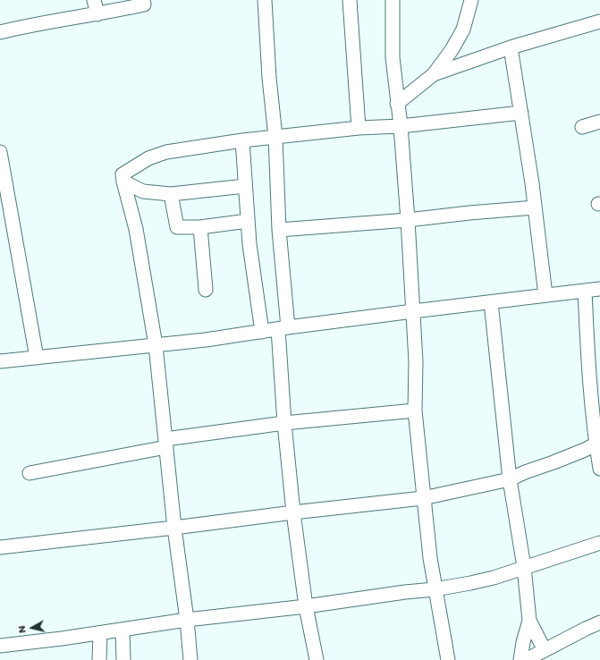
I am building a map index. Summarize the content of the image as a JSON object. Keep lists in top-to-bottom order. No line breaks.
{"north":"left"}
